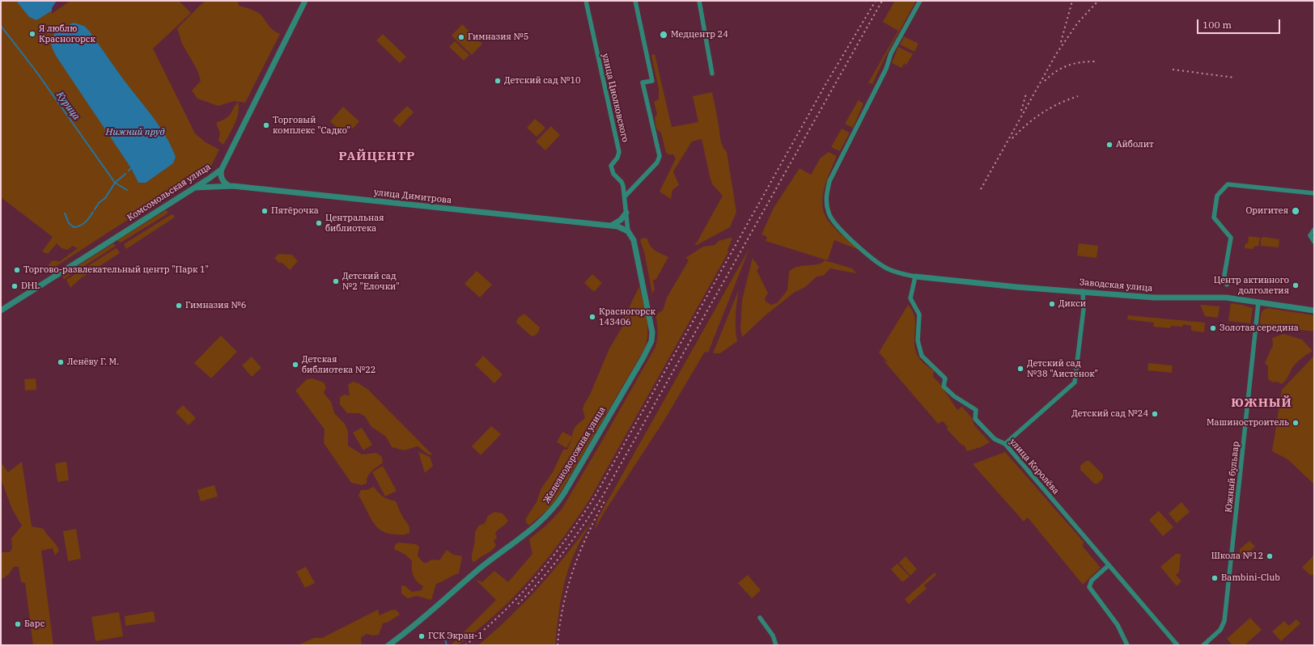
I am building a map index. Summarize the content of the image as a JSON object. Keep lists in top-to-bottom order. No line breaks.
{"streets":{"street":["улица Циолковского","Комсомольская улица","улица Димитрова","Заводская улица","Железнодорожная улица","улица Королёва","Южный бульвар"]},"crossings":[["улица Циолковского","улица Димитрова"],["улица Циолковского","Железнодорожная улица"],["Комсомольская улица","улица Димитрова"],["улица Димитрова","Железнодорожная улица"],["Заводская улица","улица Королёва"],["Заводская улица","Южный бульвар"]],"districts":["РАЙЦЕНТР","ЮЖНЫЙ"],"water":["Курица","Нижний пруд"],"places":["Я люблю Красногорск","Медцентр 24","Гимназия №5","Детский сад №10","Торговый комплекс \"Садко\"","Айболит","Пятёрочка","Оригитея","Центральная библиотека","Торгово-развлекательный центр \"Парк 1\"","Детский сад №2 \"Елочки\"","Центр активного долголетия","DHL","Дикси","Гимназия №6","Красногорск 143406","Золотая середина","Ленёву Г. М.","Детская библиотека №22","Детский сад №38 \"Аистенок\"","Детский сад №24","Машиностроитель","Школа №12","Bambini-Club","Барс","ГСК Экран-1"],"scale_bar":"100 m"}
